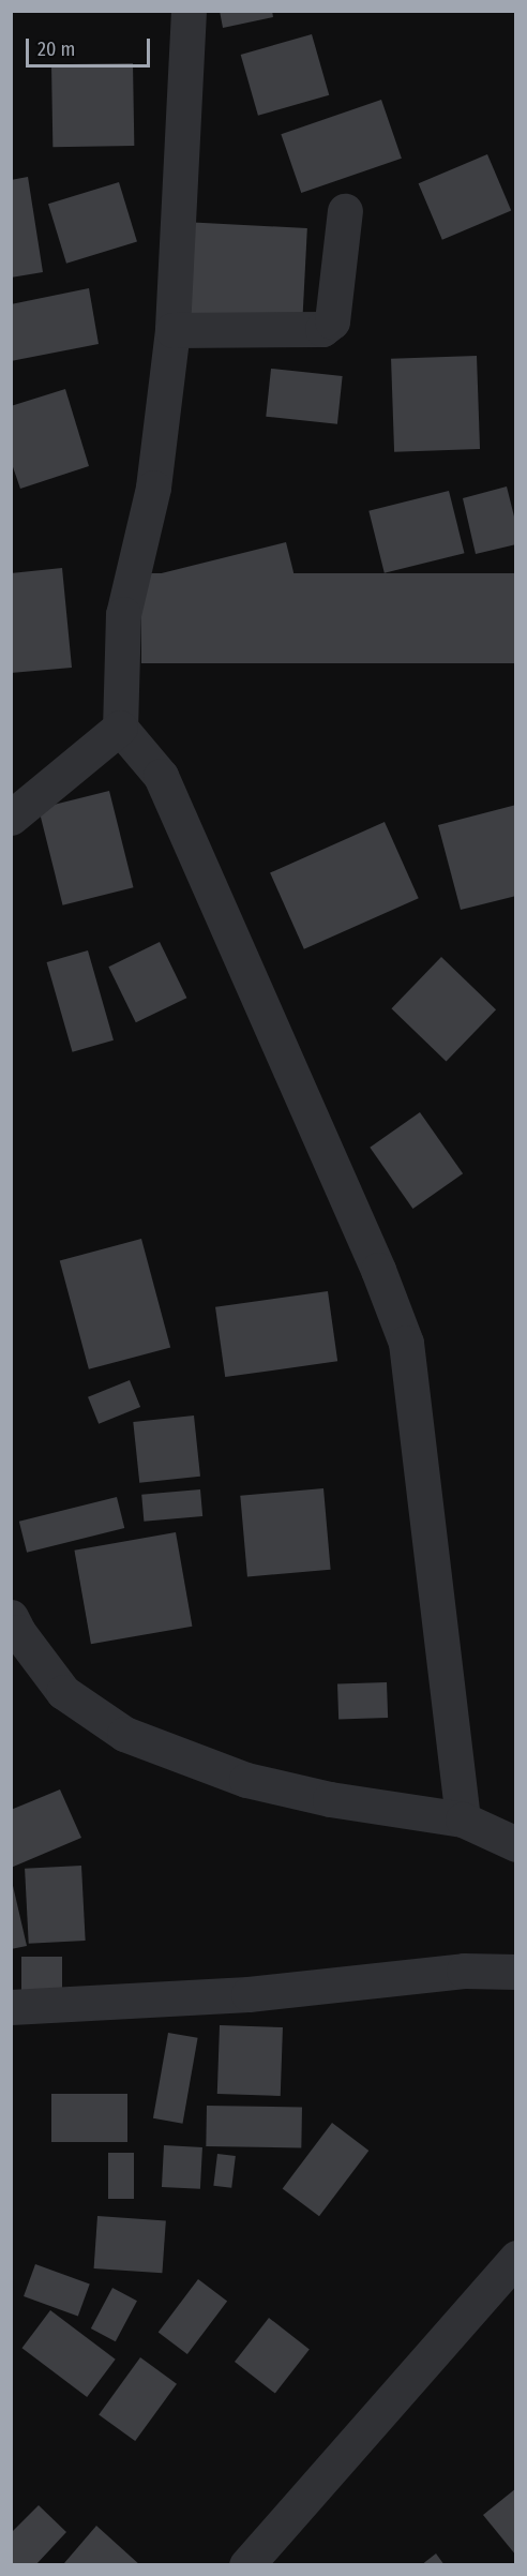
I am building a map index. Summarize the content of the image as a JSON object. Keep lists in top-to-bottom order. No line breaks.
{"scale_bar":"20 m"}
